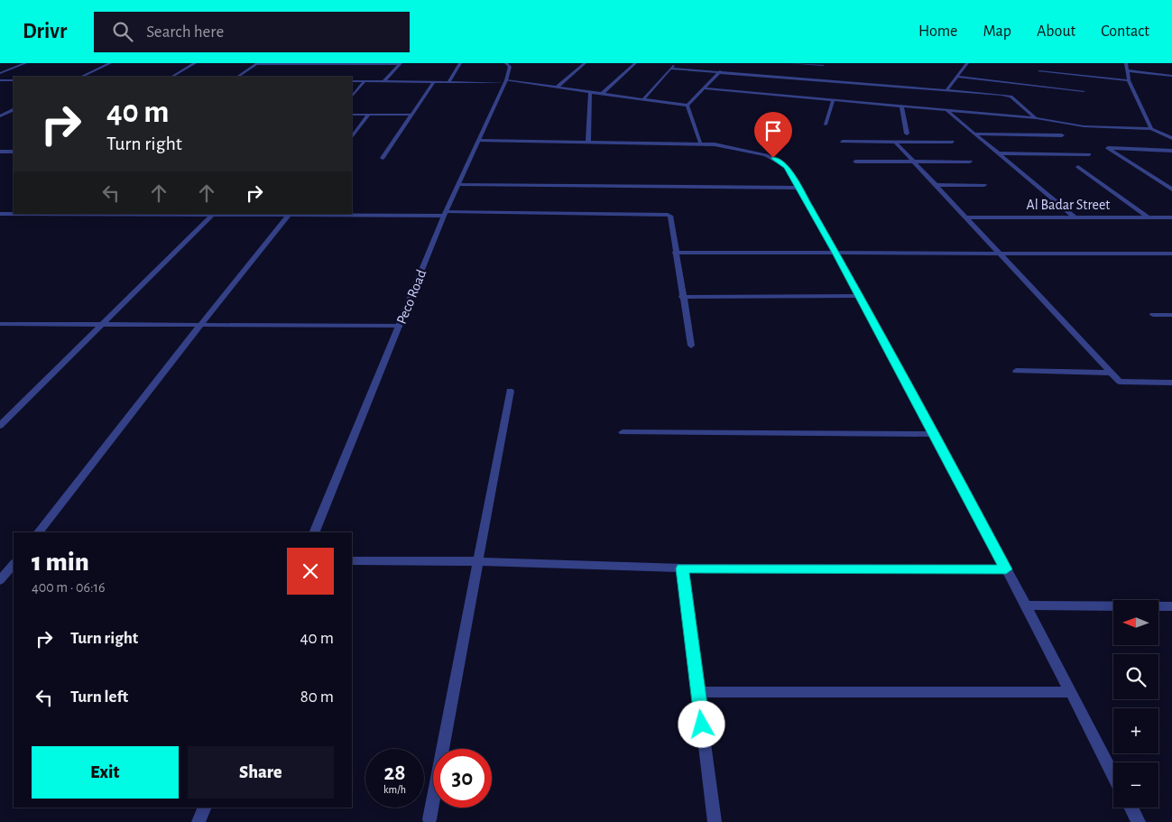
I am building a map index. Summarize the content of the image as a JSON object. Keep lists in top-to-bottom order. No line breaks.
{"streets":{"street":["Al Badar Street","Peco Road"]},"north":"left","page":{"header":"Drivr","search":"Search here","nav":["Home","Map","About","Contact"],"turn":["40 m","Turn right"],"heading":["1 min","400 m · 06:16"],"map_buttons":["+","−"],"list":[{"name":"Turn right","value":"40 m"},{"name":"Turn left","value":"80 m"}],"buttons":["Exit","Share"],"speed":"28 km/h","limit":"30"}}
